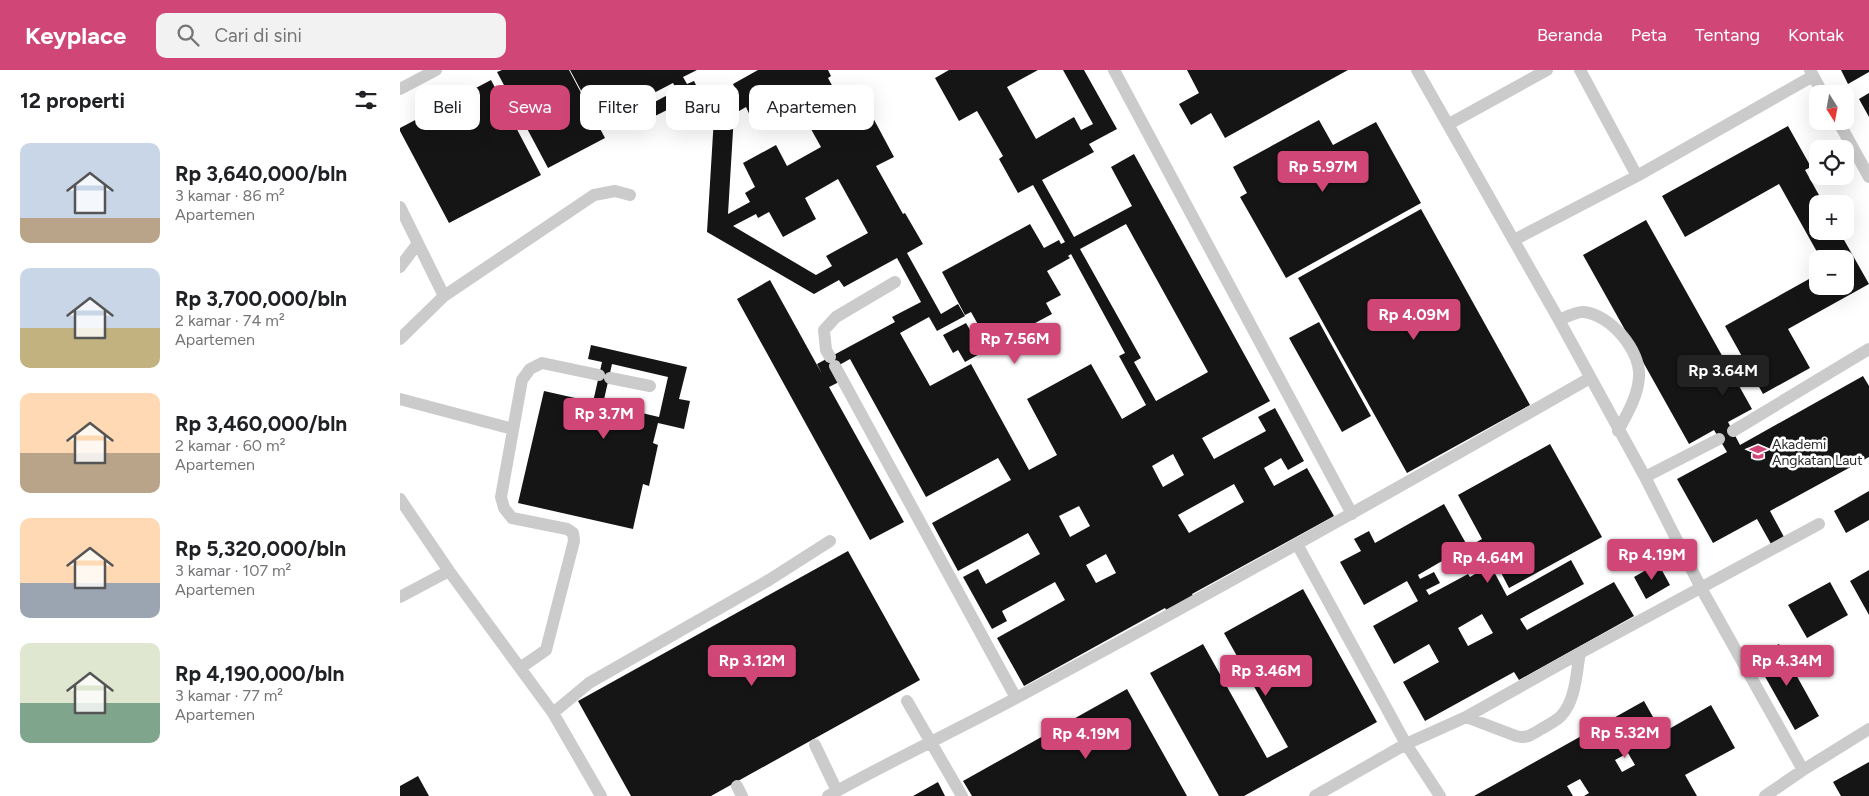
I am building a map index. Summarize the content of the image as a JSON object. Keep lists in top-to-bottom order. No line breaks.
{"places":{"school or university":["Akademi Angkatan Laut"]},"north":"bottom","page":{"header":"Keyplace","search":"Cari di sini","nav":["Beranda","Peta","Tentang","Kontak"],"heading":"12 properti","map_buttons":["+","−"],"chip":["Beli","Sewa","Filter","Baru","Apartemen"],"list":[{"name":"Rp 3,640,000/bln","note":"3 kamar · 86 m² · Apartemen"},{"name":"Rp 3,700,000/bln","note":"2 kamar · 74 m² · Apartemen"},{"name":"Rp 3,460,000/bln","note":"2 kamar · 60 m² · Apartemen"},{"name":"Rp 5,320,000/bln","note":"3 kamar · 107 m² · Apartemen"},{"name":"Rp 4,190,000/bln","note":"3 kamar · 77 m² · Apartemen"}],"price":["Rp 5.97M","Rp 4.09M","Rp 7.56M","Rp 3.64M","Rp 3.7M","Rp 4.19M","Rp 4.64M","Rp 3.12M","Rp 4.34M","Rp 3.46M","Rp 5.32M","Rp 4.19M"]}}
